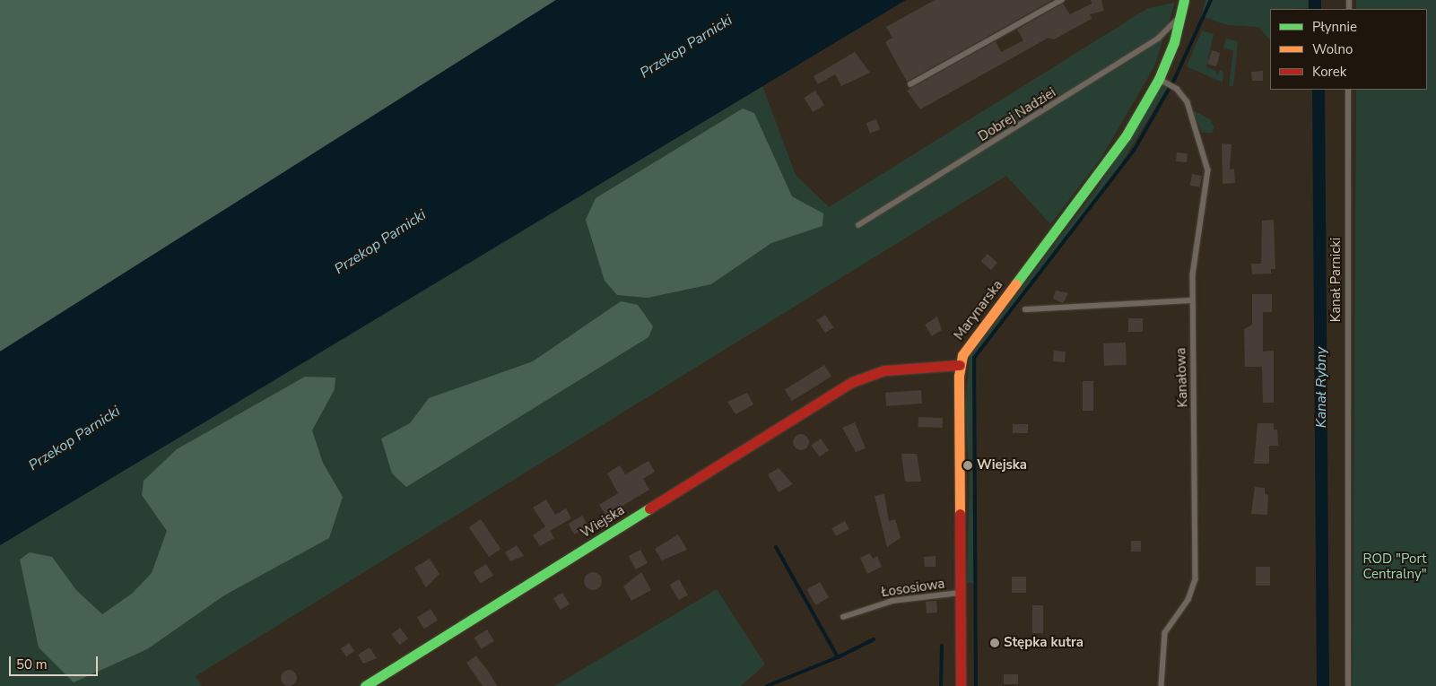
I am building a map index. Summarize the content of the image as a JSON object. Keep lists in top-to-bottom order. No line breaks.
{"streets":{"street":["Marynarska","Wiejska"],"lane":["Dobrej Nadziei","Kanał Parnicki","Kanałowa","Łososiowa"]},"crossings":[["Dobrej Nadziei","Marynarska"],["Marynarska","Kanałowa"],["Marynarska","Wiejska"],["Marynarska","Łososiowa"]],"water":["Przekop Parnicki","Kanał Rybny"],"parks":["ROD \"Port Centralny\""],"places":["Wiejska","Stępka kutra"],"legend":["Płynnie","Wolno","Korek"],"scale_bar":"50 m"}
